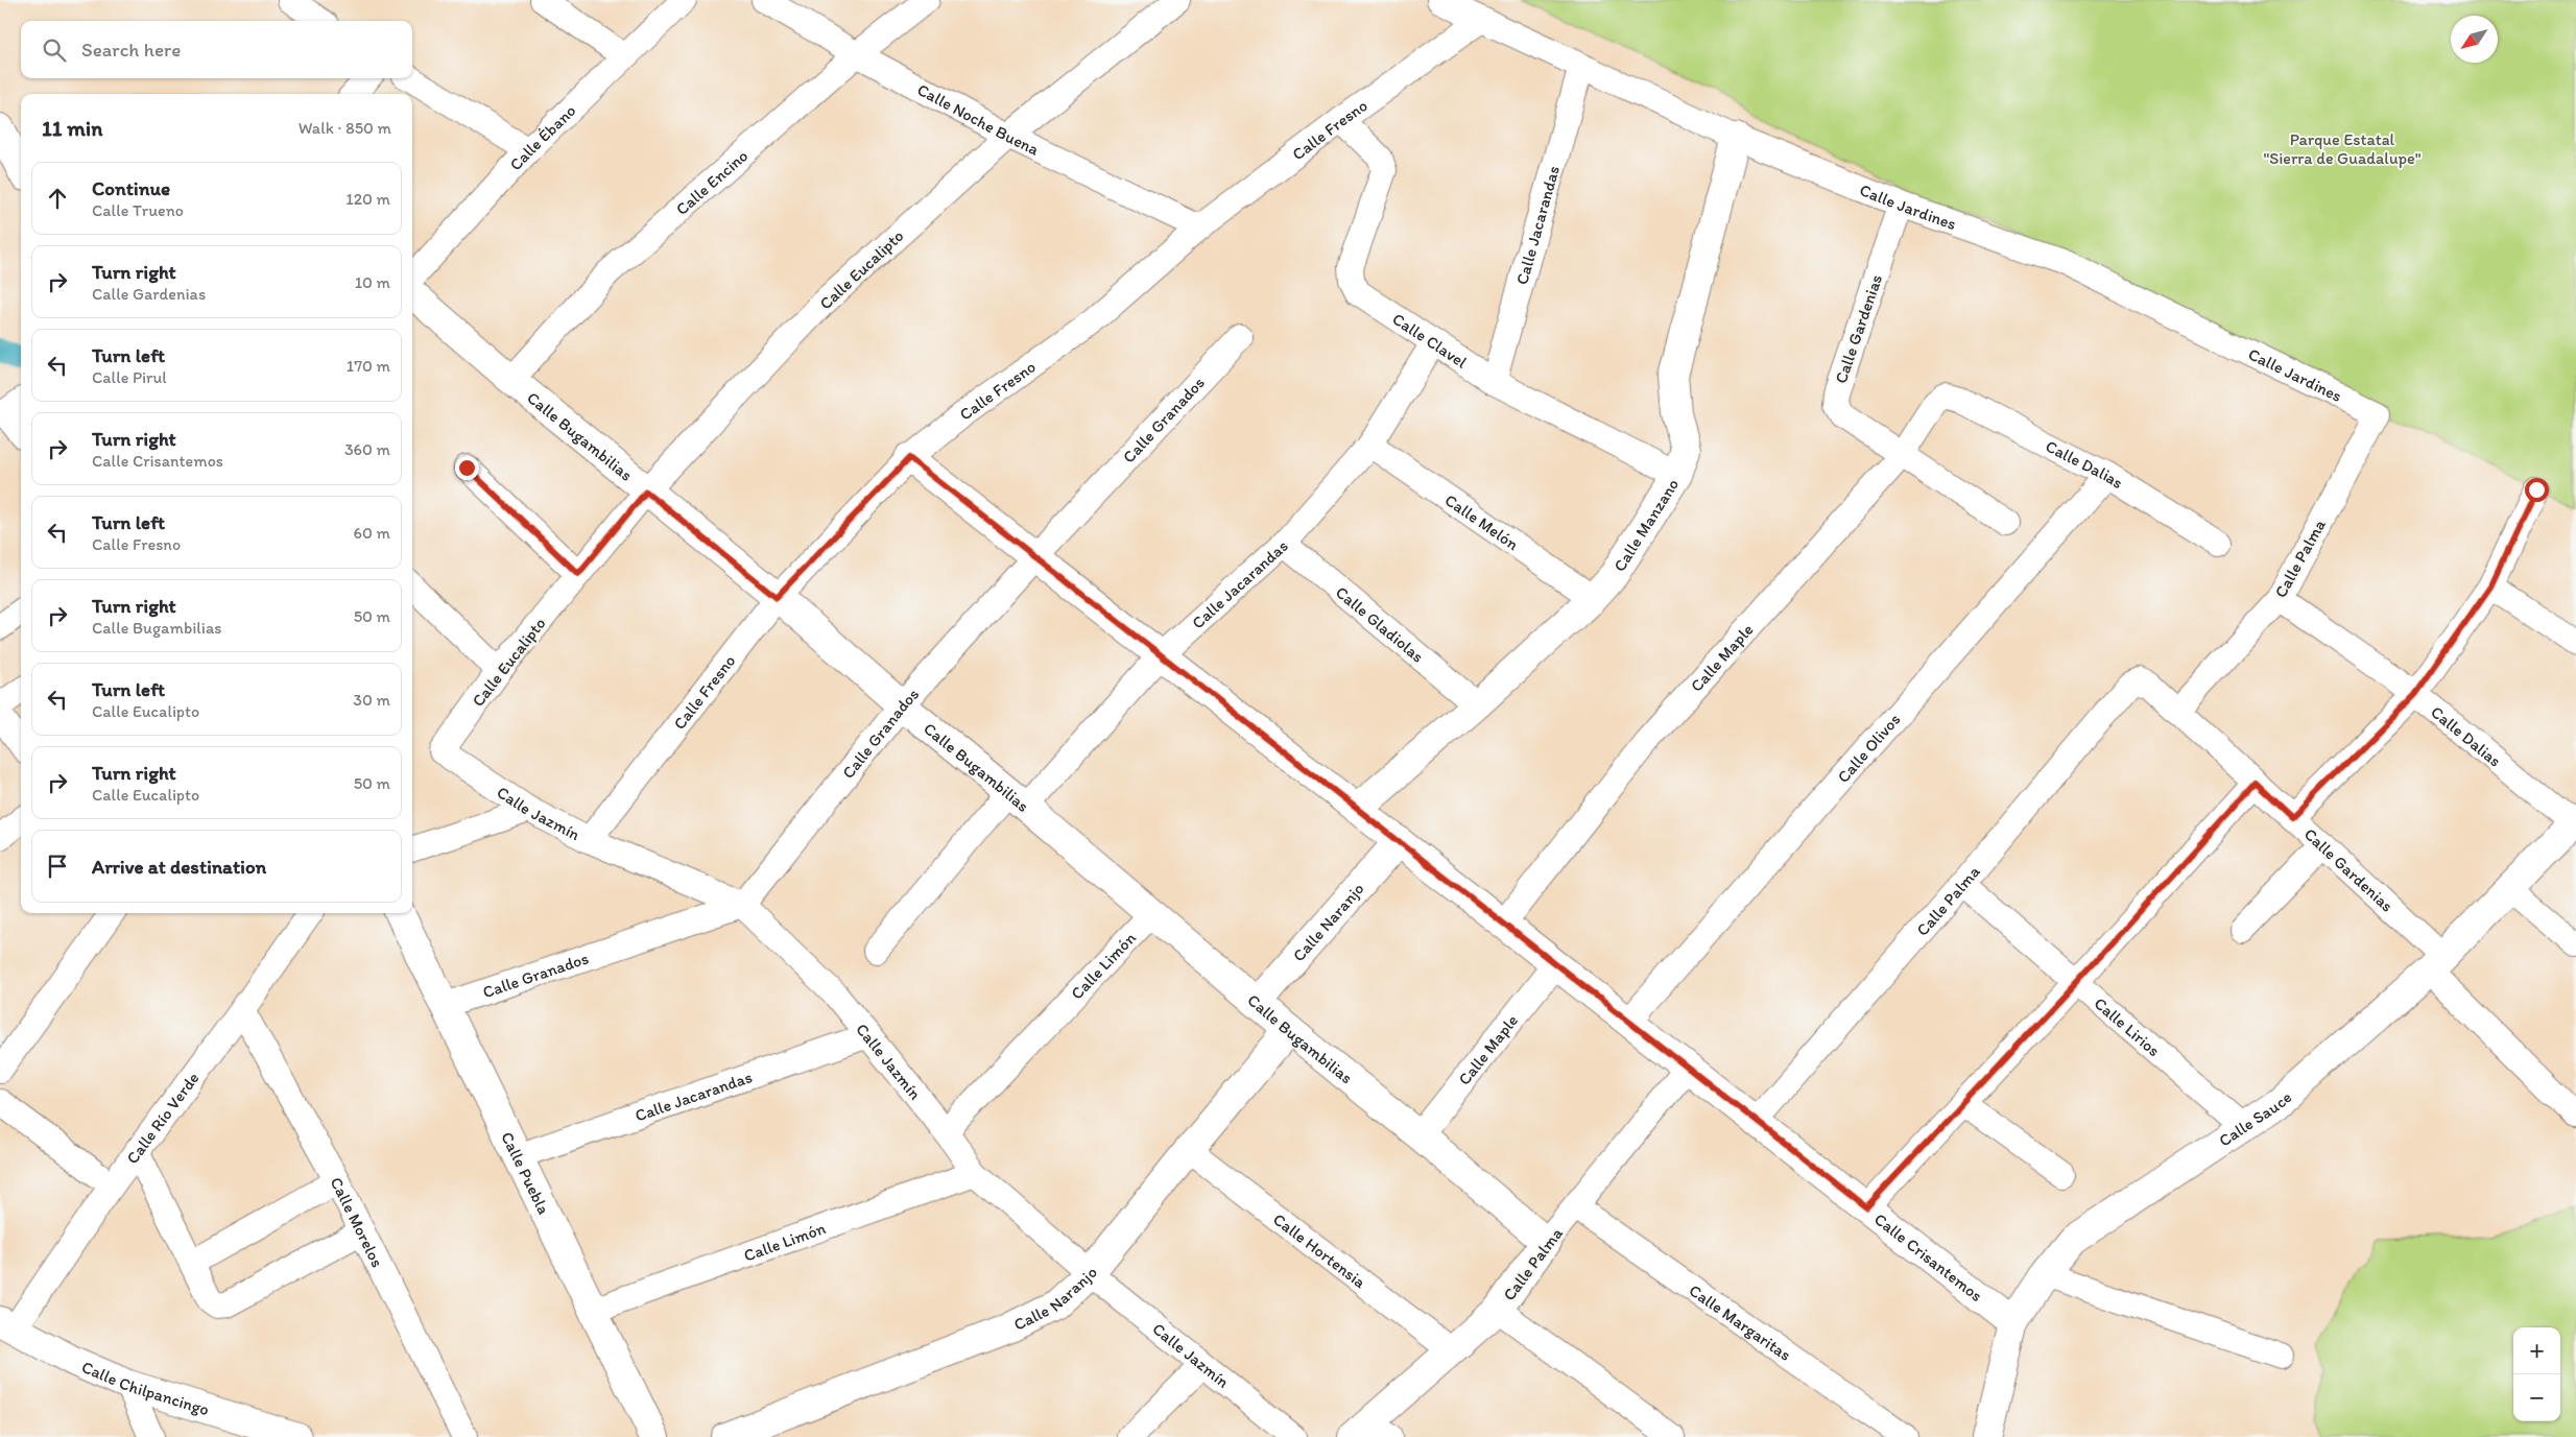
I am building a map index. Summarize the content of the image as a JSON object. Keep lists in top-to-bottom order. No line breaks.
{"streets":{"street":["Calle Noche Buena","Calle Fresno","Calle Ébano","Calle Encino","Calle Jardines","Calle Jacarandas","Calle Eucalipto","Calle Gardenias","Calle Clavel","Calle Granados","Calle Bugambilias","Calle Dalias","Calle Melón","Calle Manzano","Calle Palma","Calle Gladiolas","Calle Maple","Calle Olivos","Calle Jazmín","Calle Naranjo","Calle Limón","Calle Lirios","Calle Sauce","Calle Río Verde","Calle Puebla","Calle Morelos","Calle Hortensia","Calle Crisantemos","Calle Margaritas","Calle Chilpancingo"]},"crossings":[["Calle Noche Buena","Calle Fresno"],["Calle Noche Buena","Calle Encino"],["Calle Noche Buena","Calle Eucalipto"],["Calle Fresno","Calle Jardines"],["Calle Fresno","Calle Clavel"],["Calle Fresno","Calle Bugambilias"],["Calle Fresno","Calle Jazmín"],["Calle Fresno","Calle Crisantemos"],["Calle Encino","Calle Bugambilias"],["Calle Jardines","Calle Jacarandas"],["Calle Jardines","Calle Gardenias"],["Calle Jardines","Calle Manzano"],["Calle Jardines","Calle Palma"],["Calle Jacarandas","Calle Clavel"],["Calle Jacarandas","Calle Bugambilias"],["Calle Jacarandas","Calle Melón"],["Calle Jacarandas","Calle Gladiolas"],["Calle Jacarandas","Calle Jazmín"],["Calle Jacarandas","Calle Puebla"],["Calle Jacarandas","Calle Crisantemos"],["Calle Eucalipto","Calle Bugambilias"],["Calle Eucalipto","Calle Jazmín"],["Calle Gardenias","Calle Palma"],["Calle Gardenias","Calle Maple"],["Calle Gardenias","Calle Sauce"],["Calle Clavel","Calle Manzano"],["Calle Granados","Calle Bugambilias"],["Calle Granados","Calle Jazmín"],["Calle Granados","Calle Puebla"],["Calle Granados","Calle Crisantemos"],["Calle Bugambilias","Calle Palma"],["Calle Bugambilias","Calle Maple"],["Calle Bugambilias","Calle Naranjo"],["Calle Bugambilias","Calle Limón"],["Calle Dalias","Calle Palma"],["Calle Dalias","Calle Maple"],["Calle Dalias","Calle Olivos"],["Calle Dalias","Calle Sauce"],["Calle Melón","Calle Manzano"],["Calle Manzano","Calle Gladiolas"],["Calle Manzano","Calle Crisantemos"],["Calle Palma","Calle Lirios"],["Calle Palma","Calle Hortensia"],["Calle Palma","Calle Crisantemos"],["Calle Palma","Calle Margaritas"],["Calle Maple","Calle Crisantemos"],["Calle Olivos","Calle Crisantemos"],["Calle Jazmín","Calle Naranjo"],["Calle Jazmín","Calle Limón"],["Calle Naranjo","Calle Hortensia"],["Calle Naranjo","Calle Crisantemos"],["Calle Limón","Calle Puebla"],["Calle Lirios","Calle Sauce"],["Calle Sauce","Calle Crisantemos"],["Calle Río Verde","Calle Morelos"],["Calle Río Verde","Calle Chilpancingo"]],"parks":["Parque Estatal \"Sierra de Guadalupe\""],"north":"bottom left","page":{"search":"Search here","heading":["11 min","Walk · 850 m"],"list":[["Continue","Calle Trueno","120 m"],["Turn right","Calle Gardenias","10 m"],["Turn left","Calle Pirul","170 m"],["Turn right","Calle Crisantemos","360 m"],["Turn left","Calle Fresno","60 m"],["Turn right","Calle Bugambilias","50 m"],["Turn left","Calle Eucalipto","30 m"],["Turn right","Calle Eucalipto","50 m"],"Arrive at destination"],"map_buttons":["+","−"]}}
